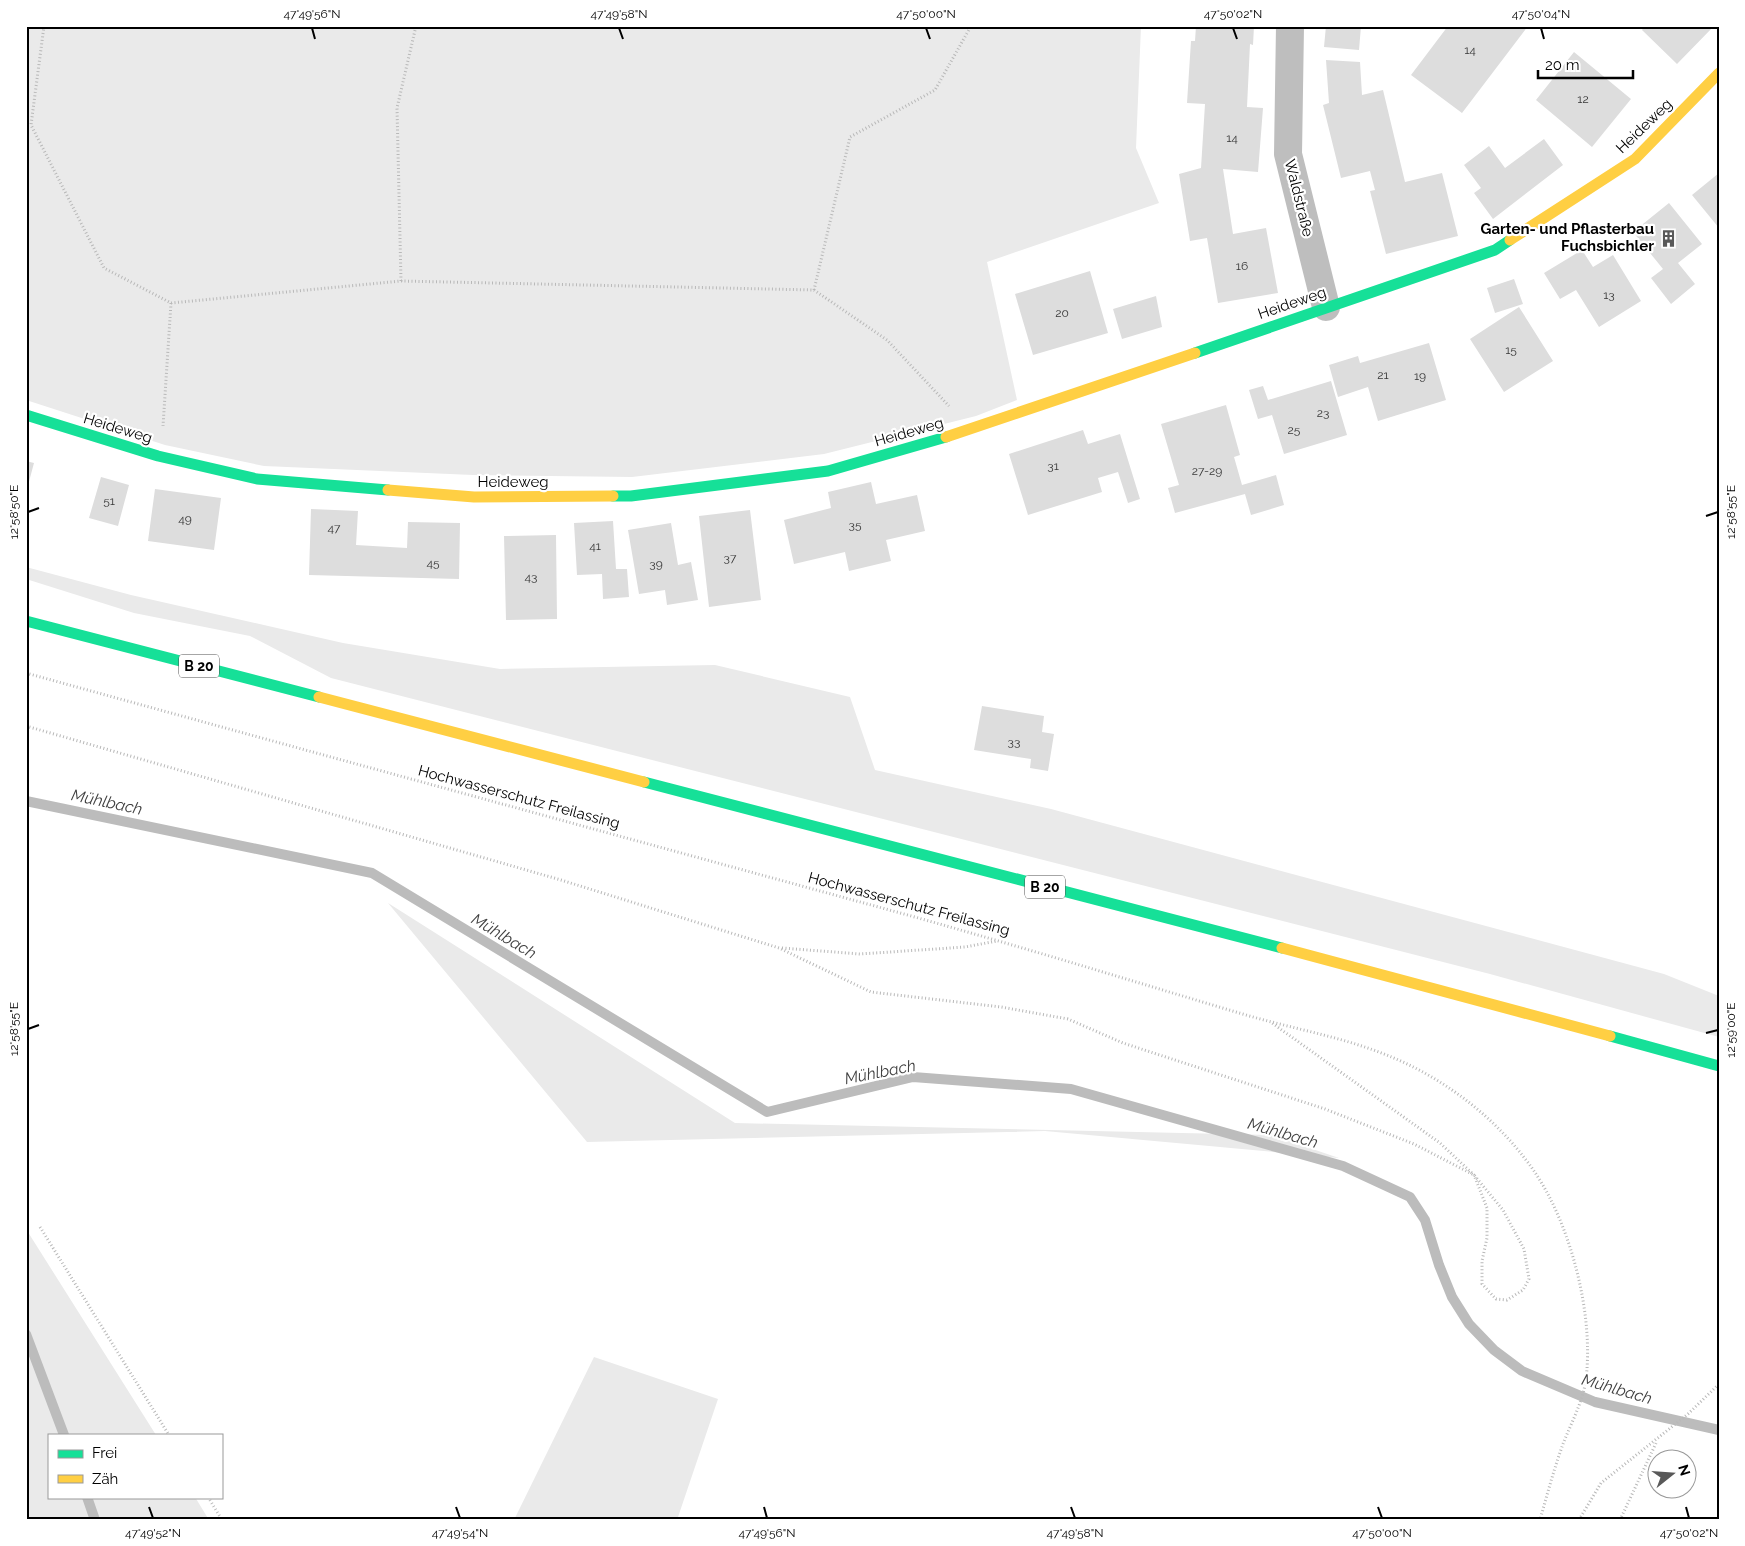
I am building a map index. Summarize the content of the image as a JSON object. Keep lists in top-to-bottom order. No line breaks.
{"streets":{"street":["Heideweg","Waldstraße","B 20"],"path":["Hochwasserschutz Freilassing"]},"crossings":[["Heideweg","Waldstraße"]],"water":["Mühlbach"],"places":{"building":["Garten- und Pflasterbau Fuchsbichler"]},"house_numbers":["14","12","14","16","13","20","15","21","19","23","25","31","27-29","51","49","35","47","41","37","45","39","43","33"],"legend":["Frei","Zäh"],"scale_bar":"20 m","north":"right","coordinates":["47°49'56\"N","47°49'58\"N","47°50'00\"N","47°50'02\"N","47°50'04\"N","12°58'50\"E","12°58'55\"E","12°59'00\"E","47°49'52\"N","47°49'54\"N"]}
